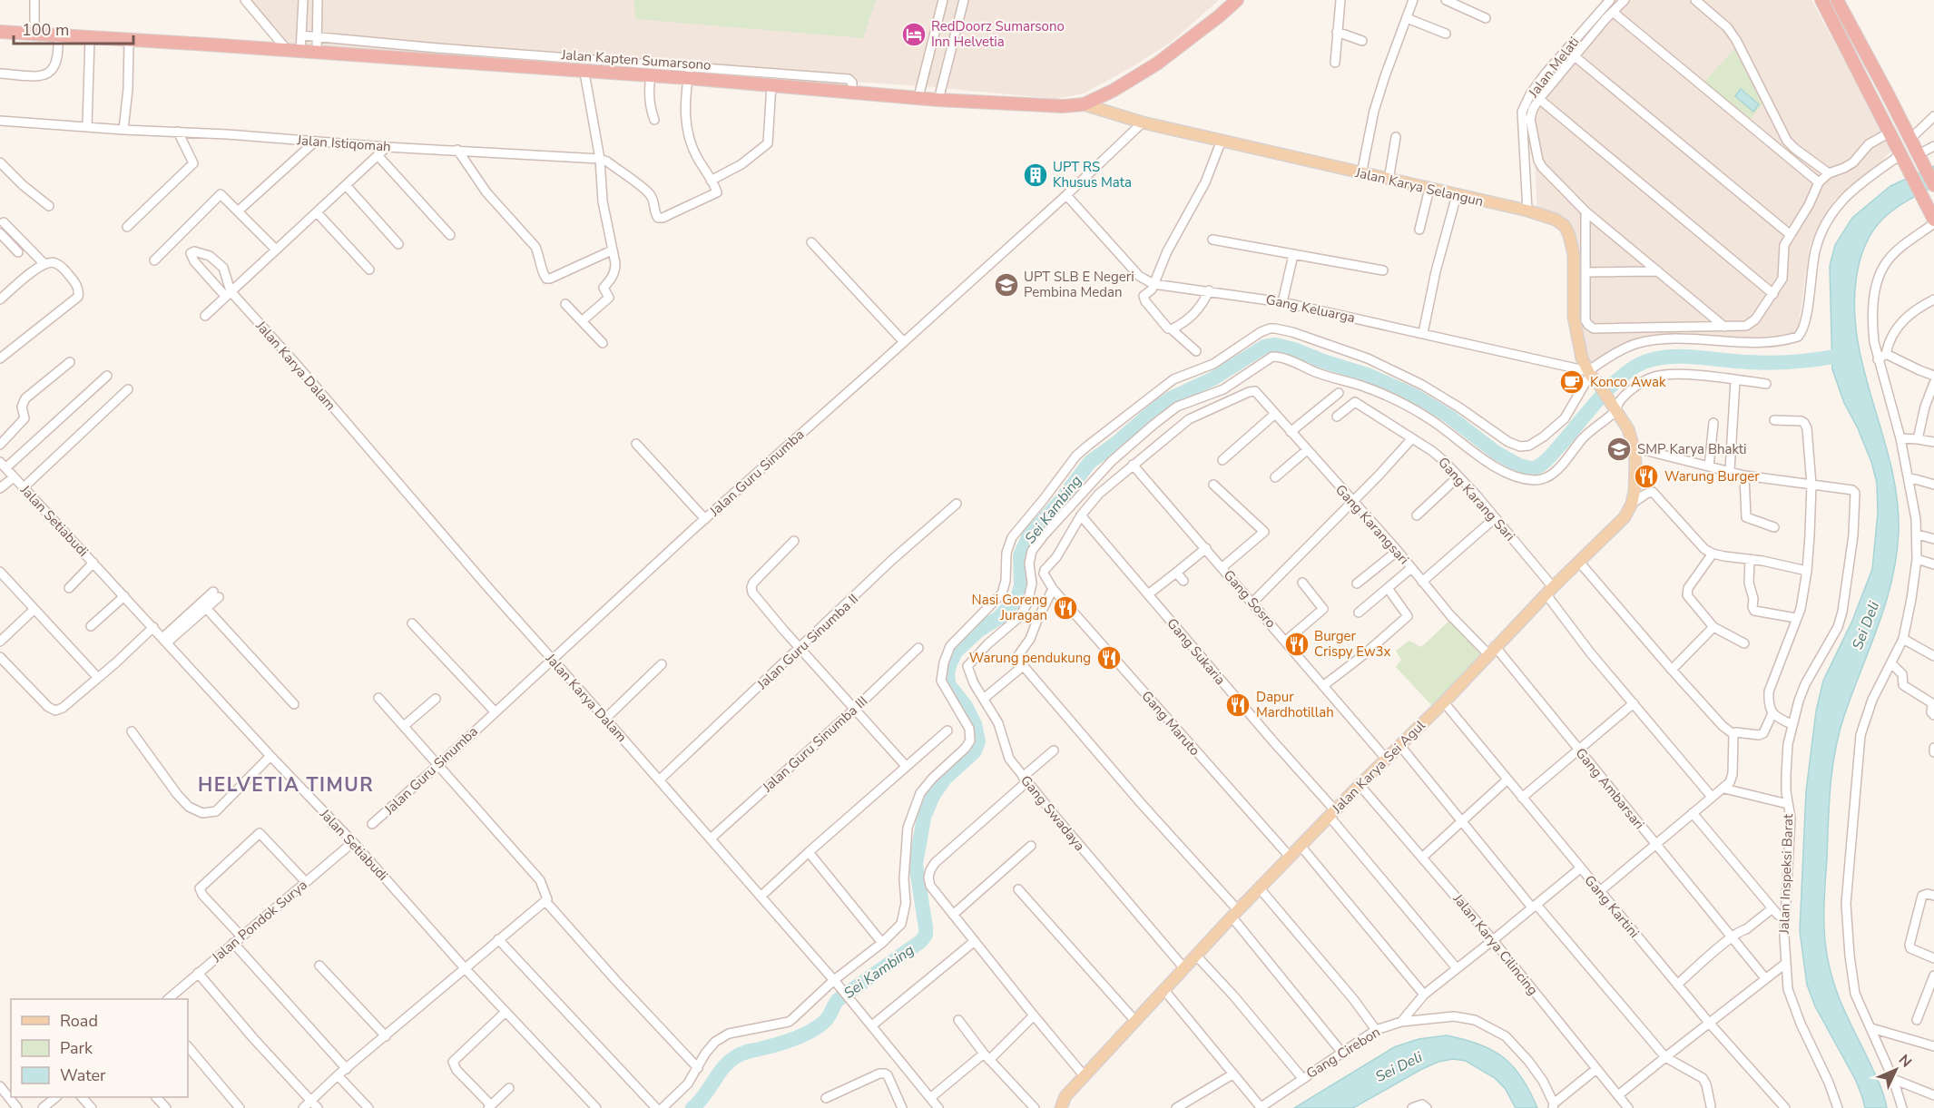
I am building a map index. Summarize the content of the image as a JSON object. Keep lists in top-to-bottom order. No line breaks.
{"streets":{"highway":["Jalan Kapten Sumarsono"],"main road":["Jalan Karya Selangun","Jalan Karya Sei Agul"],"street":["Jalan Melati","Jalan Istiqomah","Gang Keluarga","Jalan Karya Dalam","Jalan Guru Sinumba","Gang Karang Sari","Jalan Setiabudi","Gang Karangsari","Gang Sosro","Jalan Guru Sinumba II","Gang Sukaria","Gang Maruto","Jalan Guru Sinumba III","Gang Ambarsari","Gang Swadaya","Jalan Inspeksi Barat","Gang Kartini","Jalan Pondok Surya","Jalan Karya Cilincing","Gang Cirebon"]},"crossings":[["Jalan Kapten Sumarsono","Jalan Karya Selangun"],["Jalan Melati","Jalan Karya Selangun"],["Jalan Karya Selangun","Gang Keluarga"],["Jalan Karya Selangun","Jalan Guru Sinumba"],["Jalan Karya Selangun","Jalan Karya Sei Agul"],["Jalan Karya Selangun","Gang Swadaya"],["Gang Keluarga","Jalan Guru Sinumba"],["Jalan Karya Dalam","Jalan Guru Sinumba"],["Jalan Karya Dalam","Jalan Guru Sinumba II"],["Jalan Karya Dalam","Jalan Guru Sinumba III"],["Gang Karang Sari","Jalan Karya Sei Agul"],["Jalan Setiabudi","Jalan Pondok Surya"],["Gang Karangsari","Gang Sosro"],["Gang Karangsari","Jalan Karya Sei Agul"],["Gang Karangsari","Gang Ambarsari"],["Gang Sosro","Jalan Karya Sei Agul"],["Gang Sukaria","Jalan Karya Sei Agul"],["Gang Maruto","Jalan Karya Sei Agul"],["Jalan Karya Sei Agul","Gang Ambarsari"],["Jalan Karya Sei Agul","Gang Swadaya"],["Jalan Karya Sei Agul","Gang Kartini"],["Jalan Karya Sei Agul","Jalan Karya Cilincing"]],"districts":["HELVETIA TIMUR"],"water":["Sei Kambing","Sei Deli"],"places":{"hotel":["RedDoorz Sumarsono Inn Helvetia"],"building":["UPT RS Khusus Mata"],"school or university":["UPT SLB E Negeri Pembina Medan","SMP Karya Bhakti"],"cafe":["Konco Awak"],"restaurant":["Warung Burger","Nasi Goreng Juragan","Burger Crispy Ew3x","Warung pendukung","Dapur Mardhotillah"]},"legend":["Road","Park","Water"],"scale_bar":"100 m","north":"top right"}
